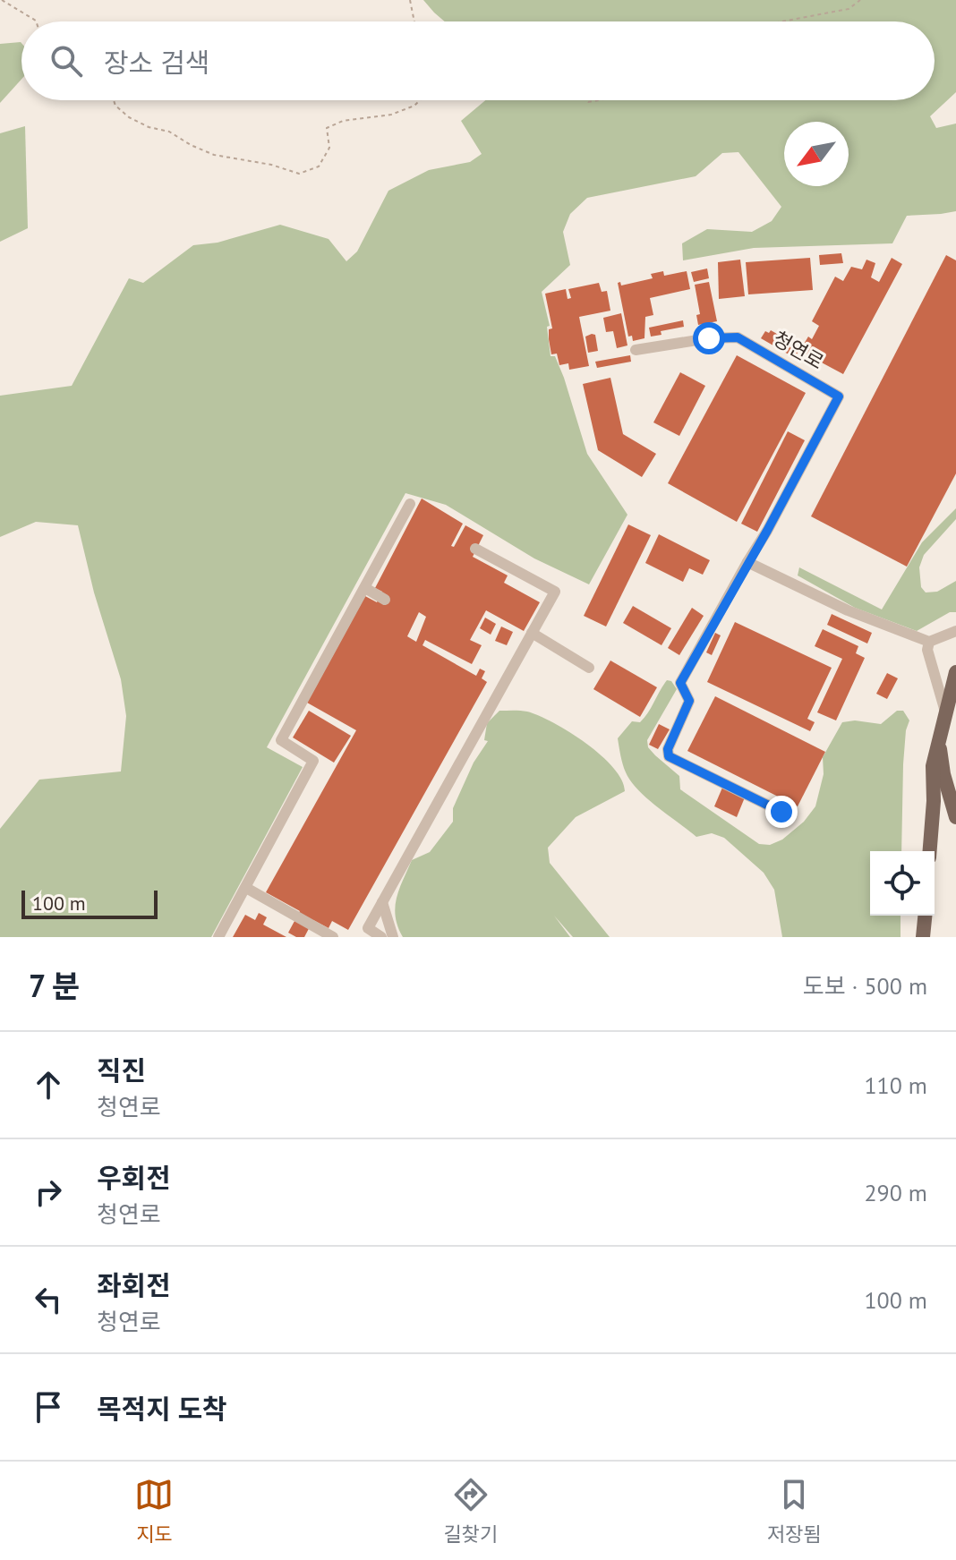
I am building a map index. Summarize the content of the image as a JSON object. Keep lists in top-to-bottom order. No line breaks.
{"streets":{"street":["청연로"]},"scale_bar":"100 m","north":"bottom left","page":{"search":"장소 검색","scale":"100 m","heading":["7 분","도보 · 500 m"],"list":[["직진","청연로","110 m"],["우회전","청연로","290 m"],["좌회전","청연로","100 m"],"목적지 도착"],"nav":["지도","길찾기","저장됨"]}}
